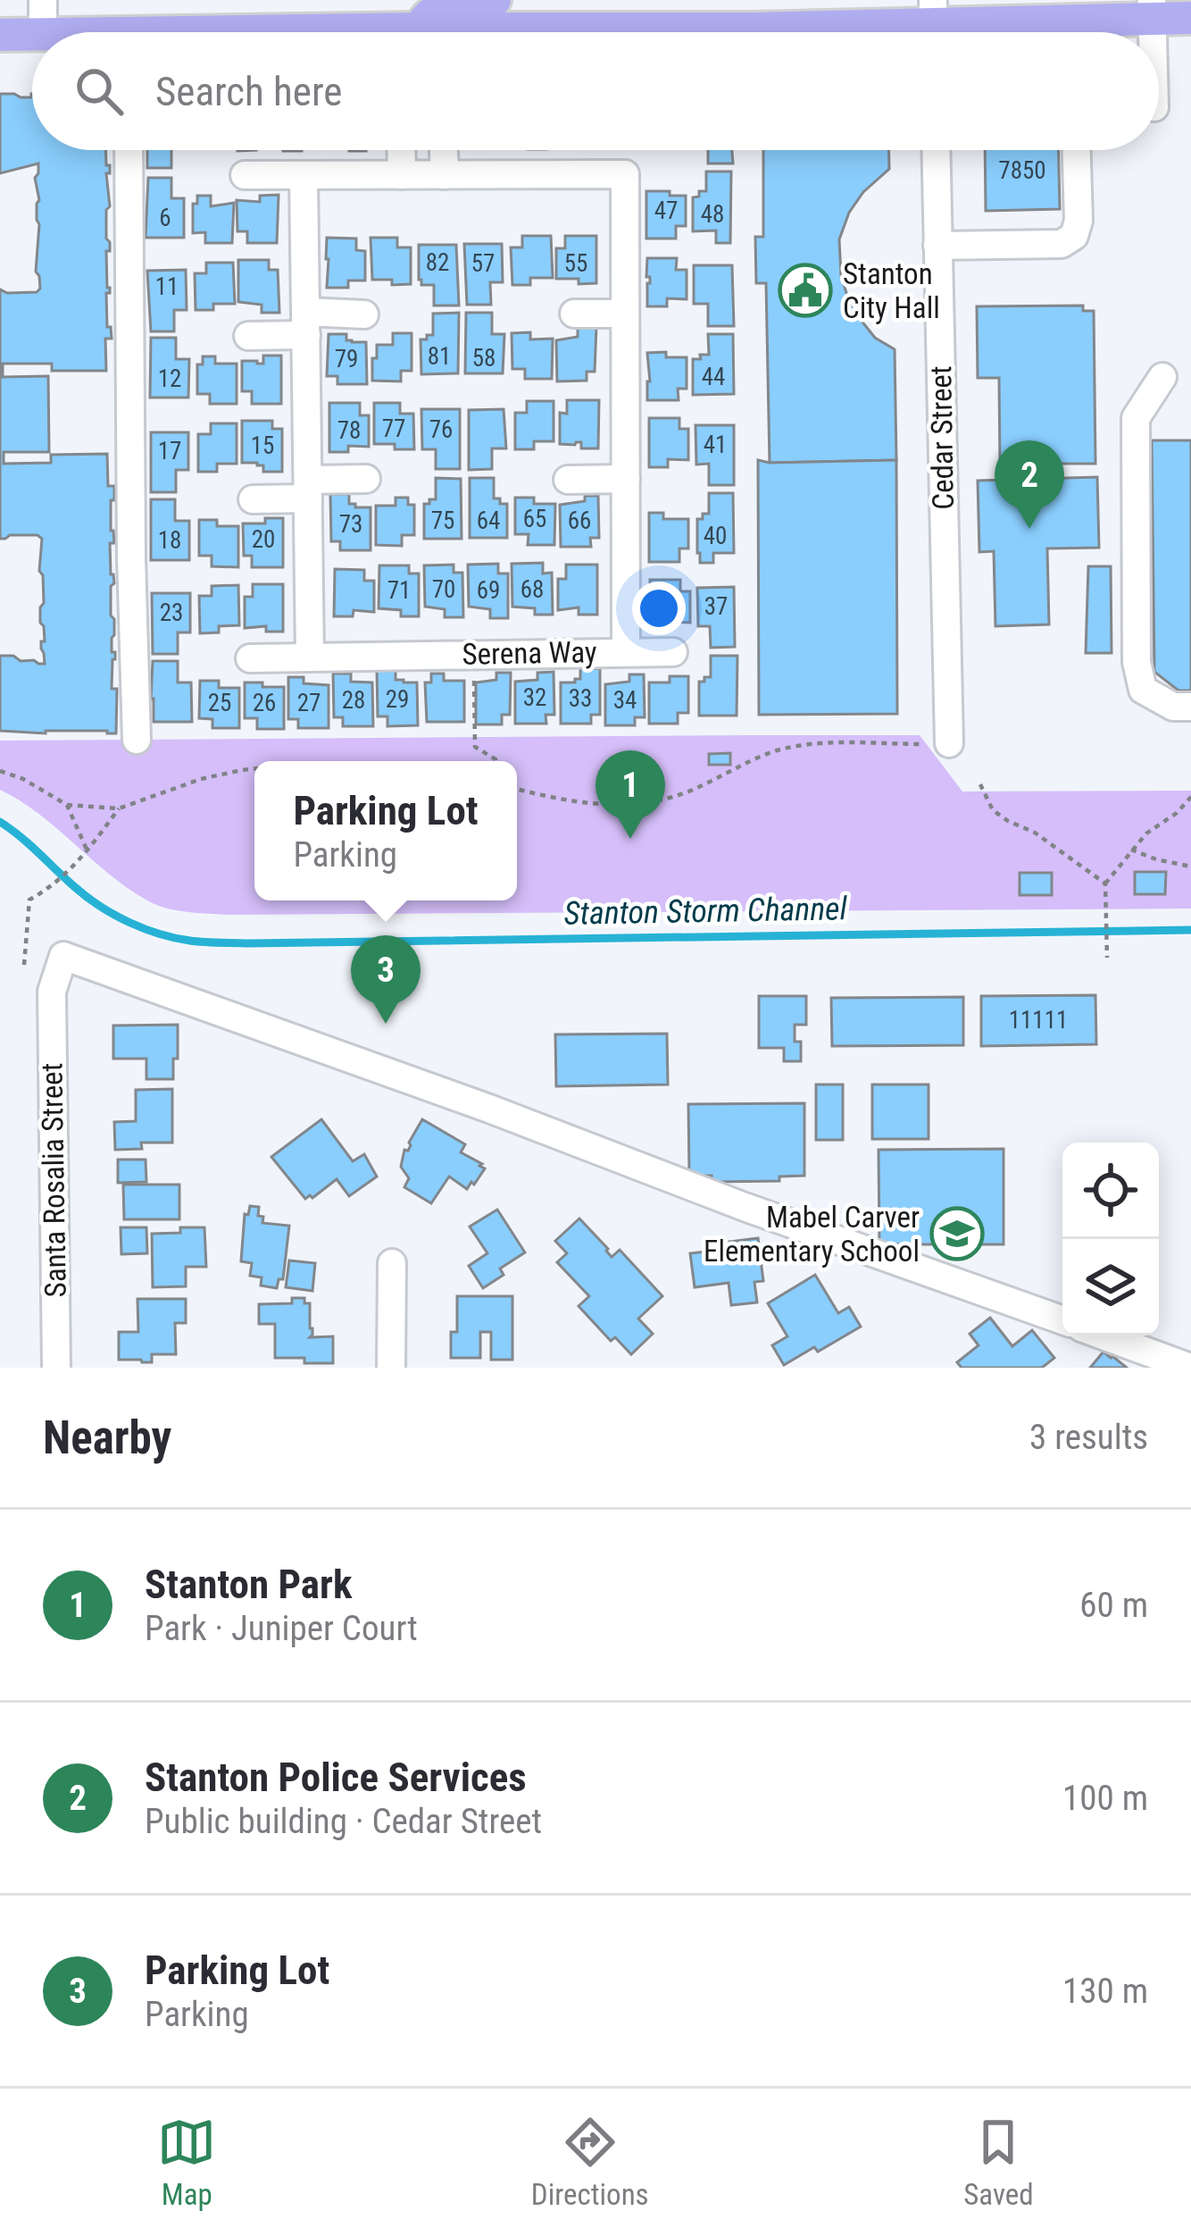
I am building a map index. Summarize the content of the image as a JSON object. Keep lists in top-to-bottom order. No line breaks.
{"streets":{"street":["Cedar Street","Serena Way","Santa Rosalia Street"]},"water":["Stanton Storm Channel"],"places":{"public building":["Stanton City Hall"],"school or university":["Mabel Carver Elementary School"]},"house_numbers":["7850","47","48","6","82","57","55","11","81","58","79","44","12","77","76","78","41","15","17","65","75","64","66","73","40","20","18","70","68","71","69","37","23","32","33","29","28","34","25","26","27","11111"],"page":{"search":"Search here","pins":["2","1","3"],"popup":["Parking Lot","Parking"],"heading":["Nearby","3 results"],"list":[{"mark":"1","name":"Stanton Park","note":"Park · Juniper Court","value":"60 m"},{"mark":"2","name":"Stanton Police Services","note":"Public building · Cedar Street","value":"100 m"},{"mark":"3","name":"Parking Lot","note":"Parking","value":"130 m"}],"nav":["Map","Directions","Saved"]}}
